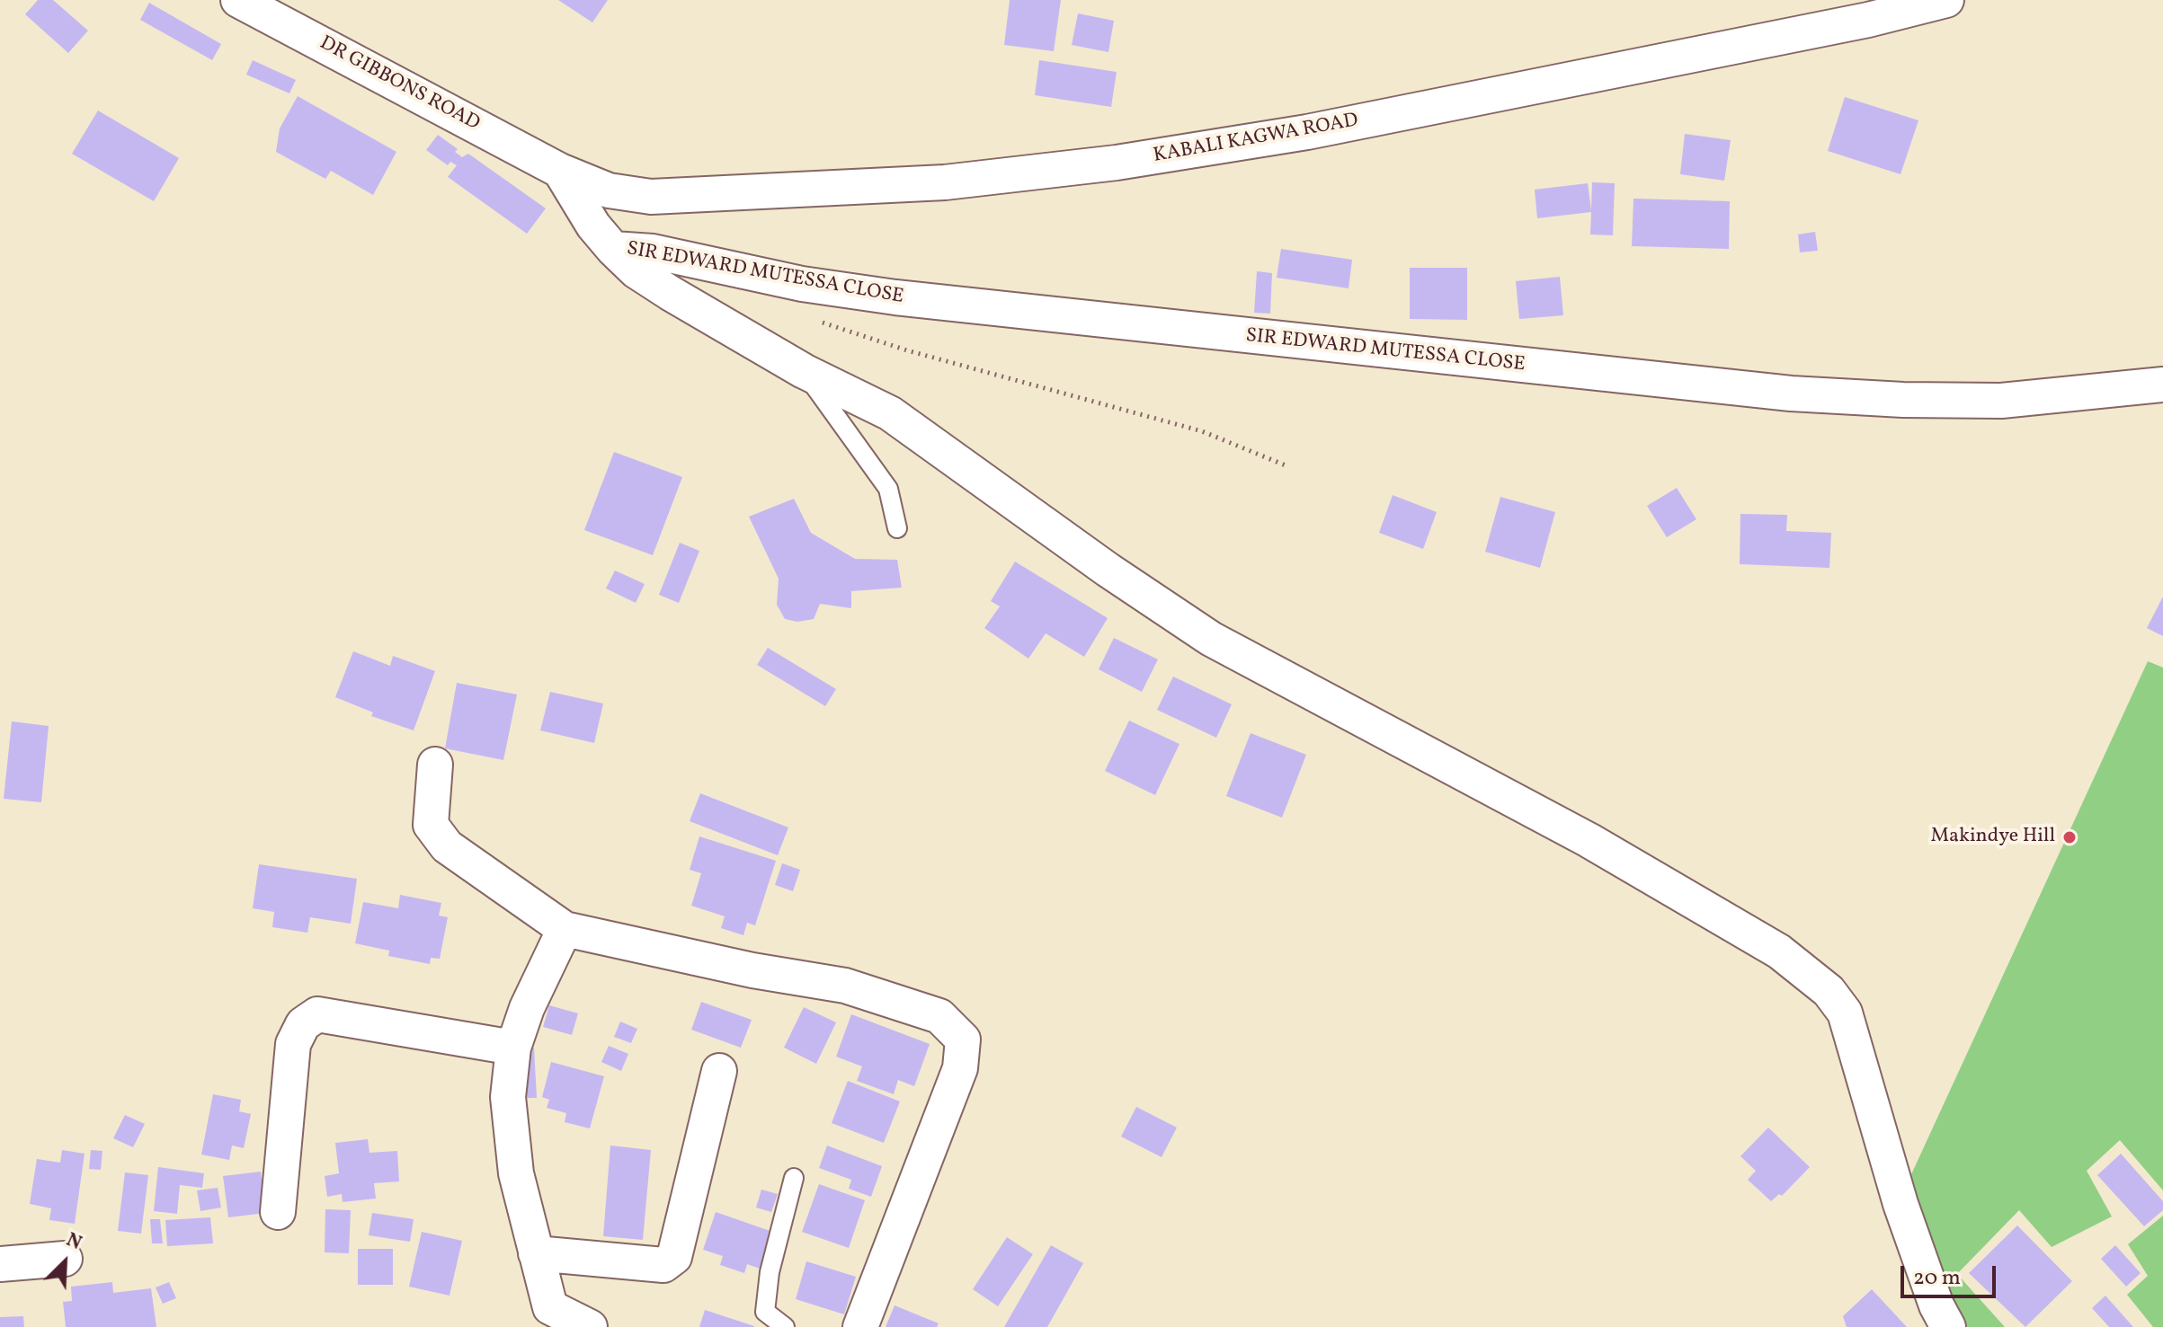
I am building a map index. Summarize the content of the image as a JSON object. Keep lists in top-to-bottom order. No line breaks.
{"streets":{"street":["DR GIBBONS ROAD","KABALI KAGWA ROAD","SIR EDWARD MUTESSA CLOSE"]},"crossings":[["DR GIBBONS ROAD","KABALI KAGWA ROAD"]],"places":["Makindye Hill"],"scale_bar":"20 m","north":"top right"}
